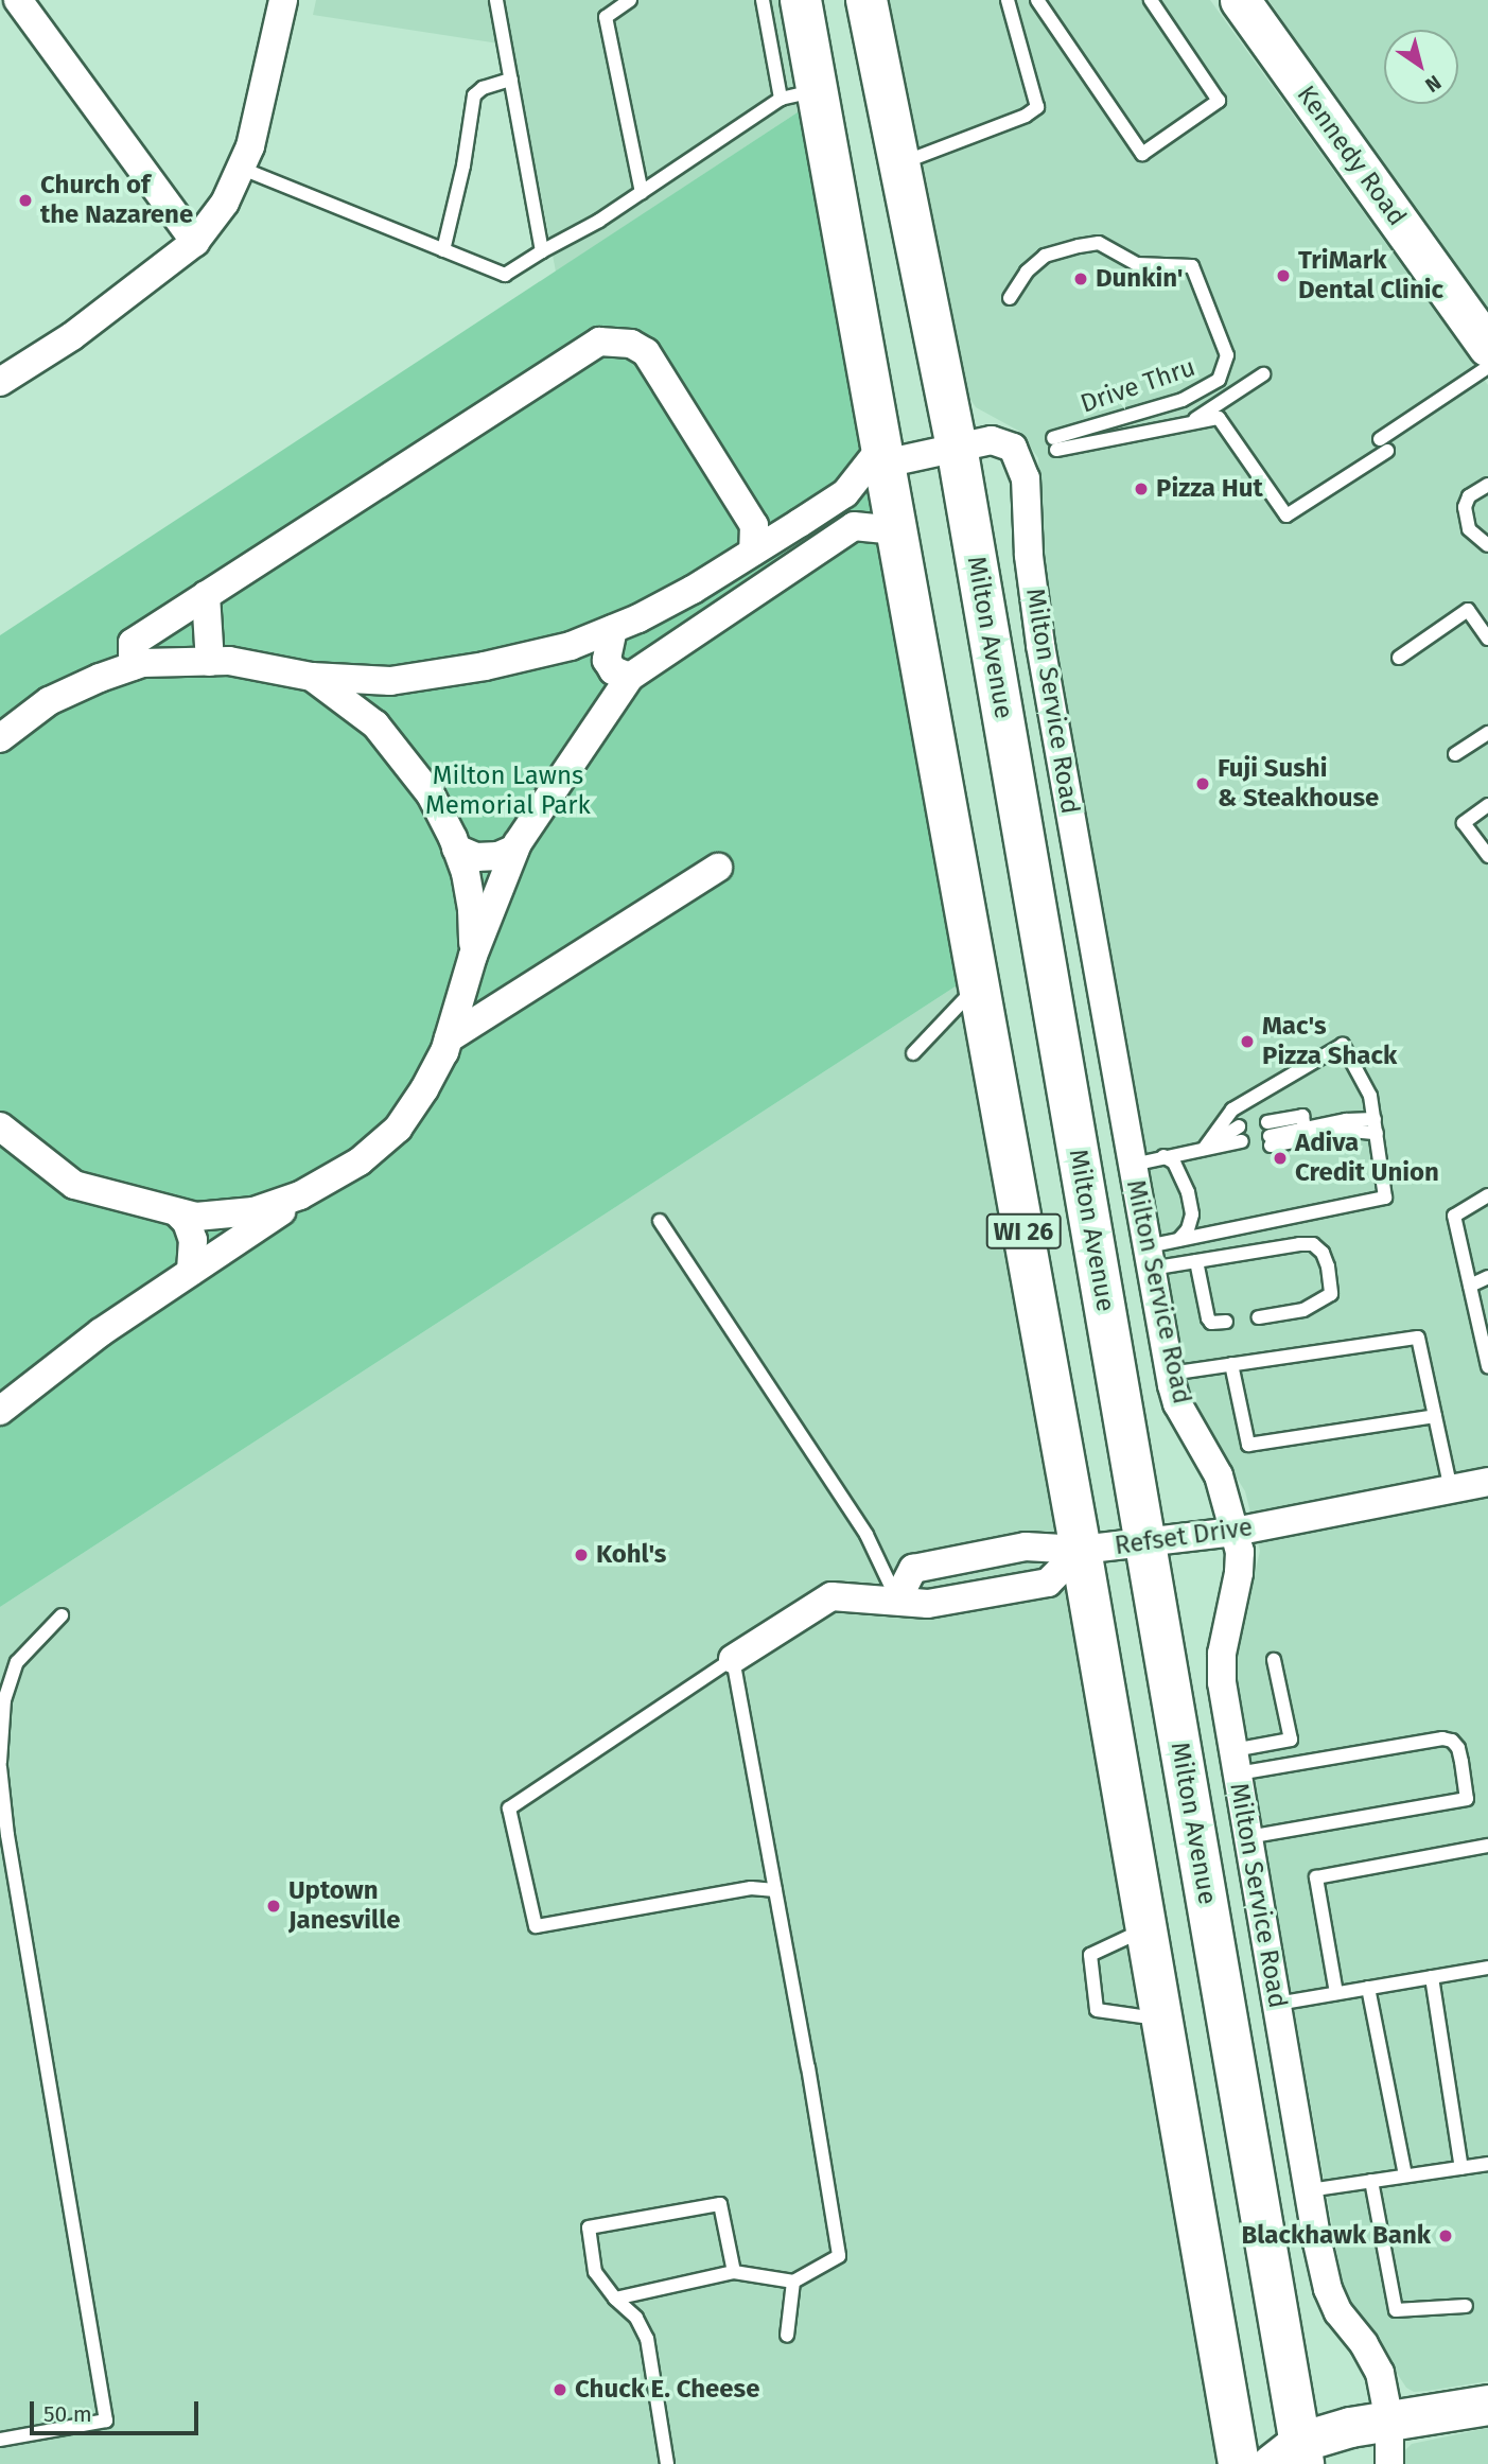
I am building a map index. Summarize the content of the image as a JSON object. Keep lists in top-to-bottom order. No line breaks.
{"streets":{"main road":["Milton Avenue","WI 26"],"street":["Kennedy Road","Milton Service Road","Refset Drive"],"lane":["Drive Thru"]},"crossings":[["Milton Avenue","Milton Service Road"],["Milton Avenue","Refset Drive"],["Milton Service Road","WI 26"],["Milton Service Road","Refset Drive"],["WI 26","Refset Drive"]],"parks":["Milton Lawns Memorial Park"],"places":["Church of the Nazarene","TriMark Dental Clinic","Dunkin'","Pizza Hut","Fuji Sushi & Steakhouse","Mac's Pizza Shack","Adiva Credit Union","Kohl's","Uptown Janesville","Blackhawk Bank","Chuck E. Cheese"],"scale_bar":"50 m","north":"bottom right"}
